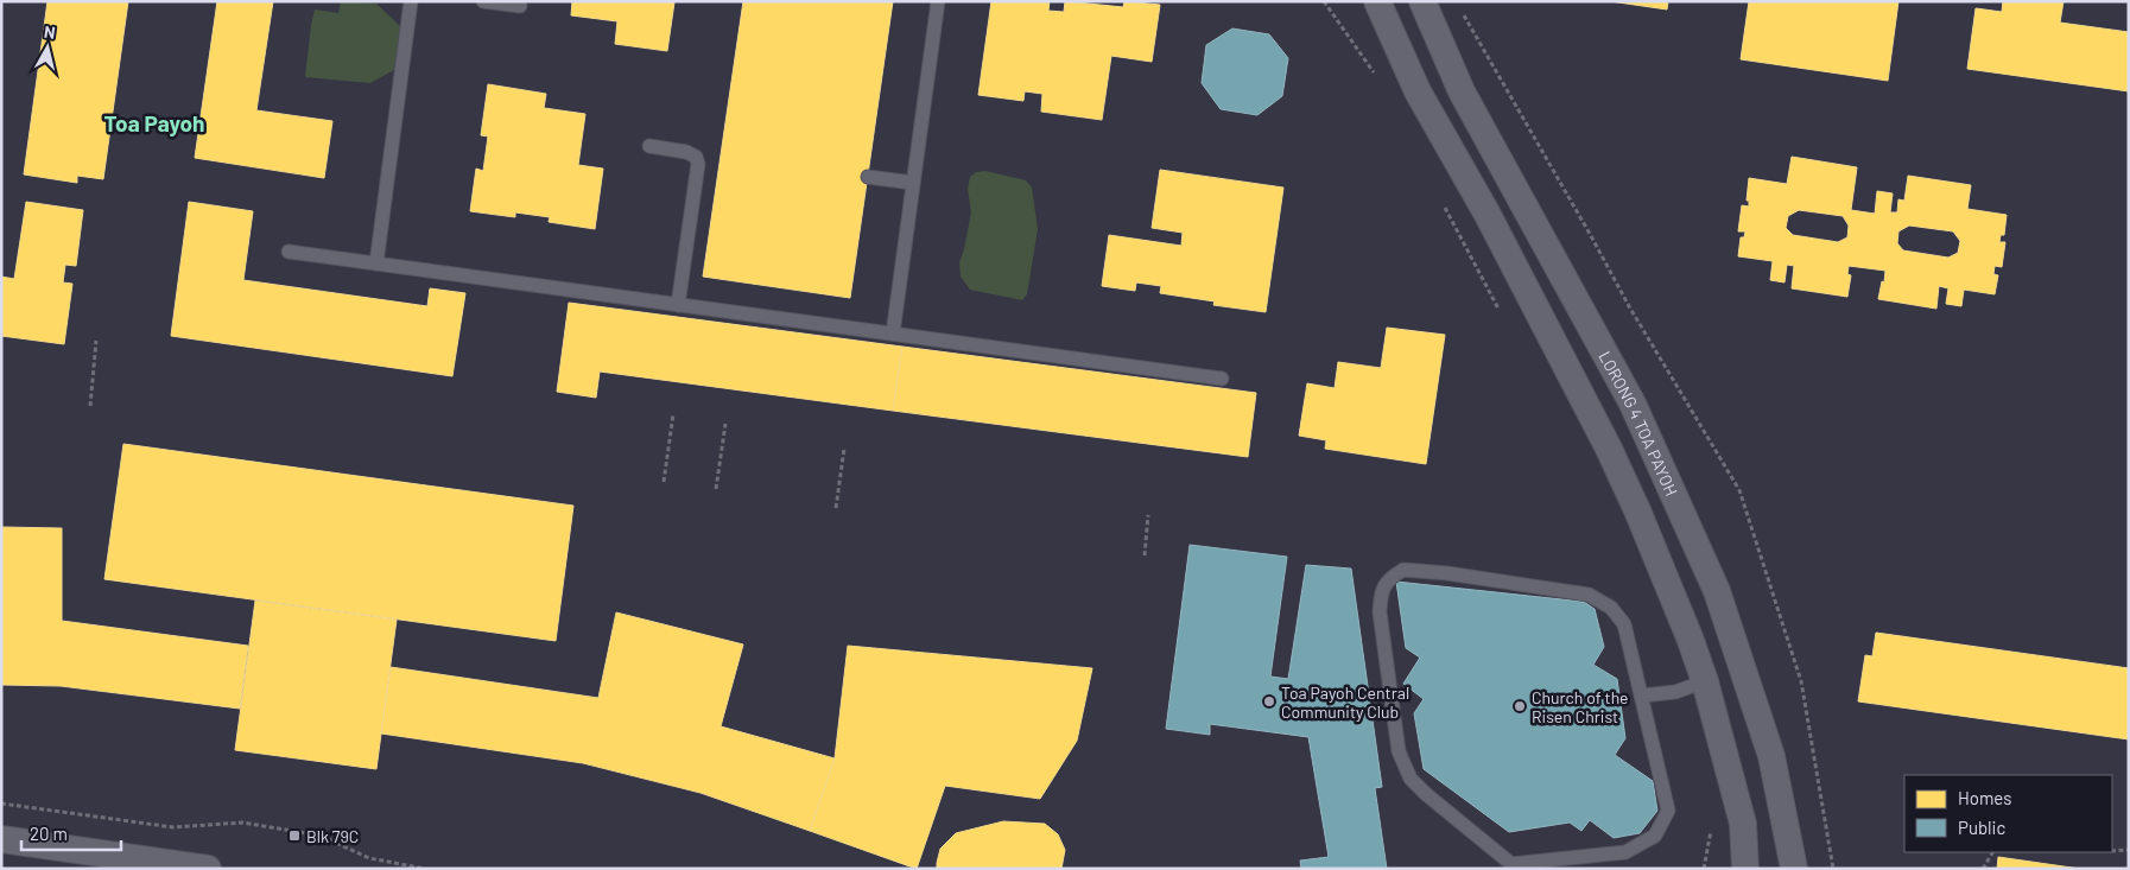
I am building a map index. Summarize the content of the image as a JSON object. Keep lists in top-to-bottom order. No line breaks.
{"streets":{"street":["LORONG 4 TOA PAYOH"]},"districts":["Toa Payoh"],"places":{"other":["Toa Payoh Central Community Club","Church of the Risen Christ"],"transit":["Blk 79C"]},"legend":["Homes","Public"],"scale_bar":"20 m","north":"top"}
